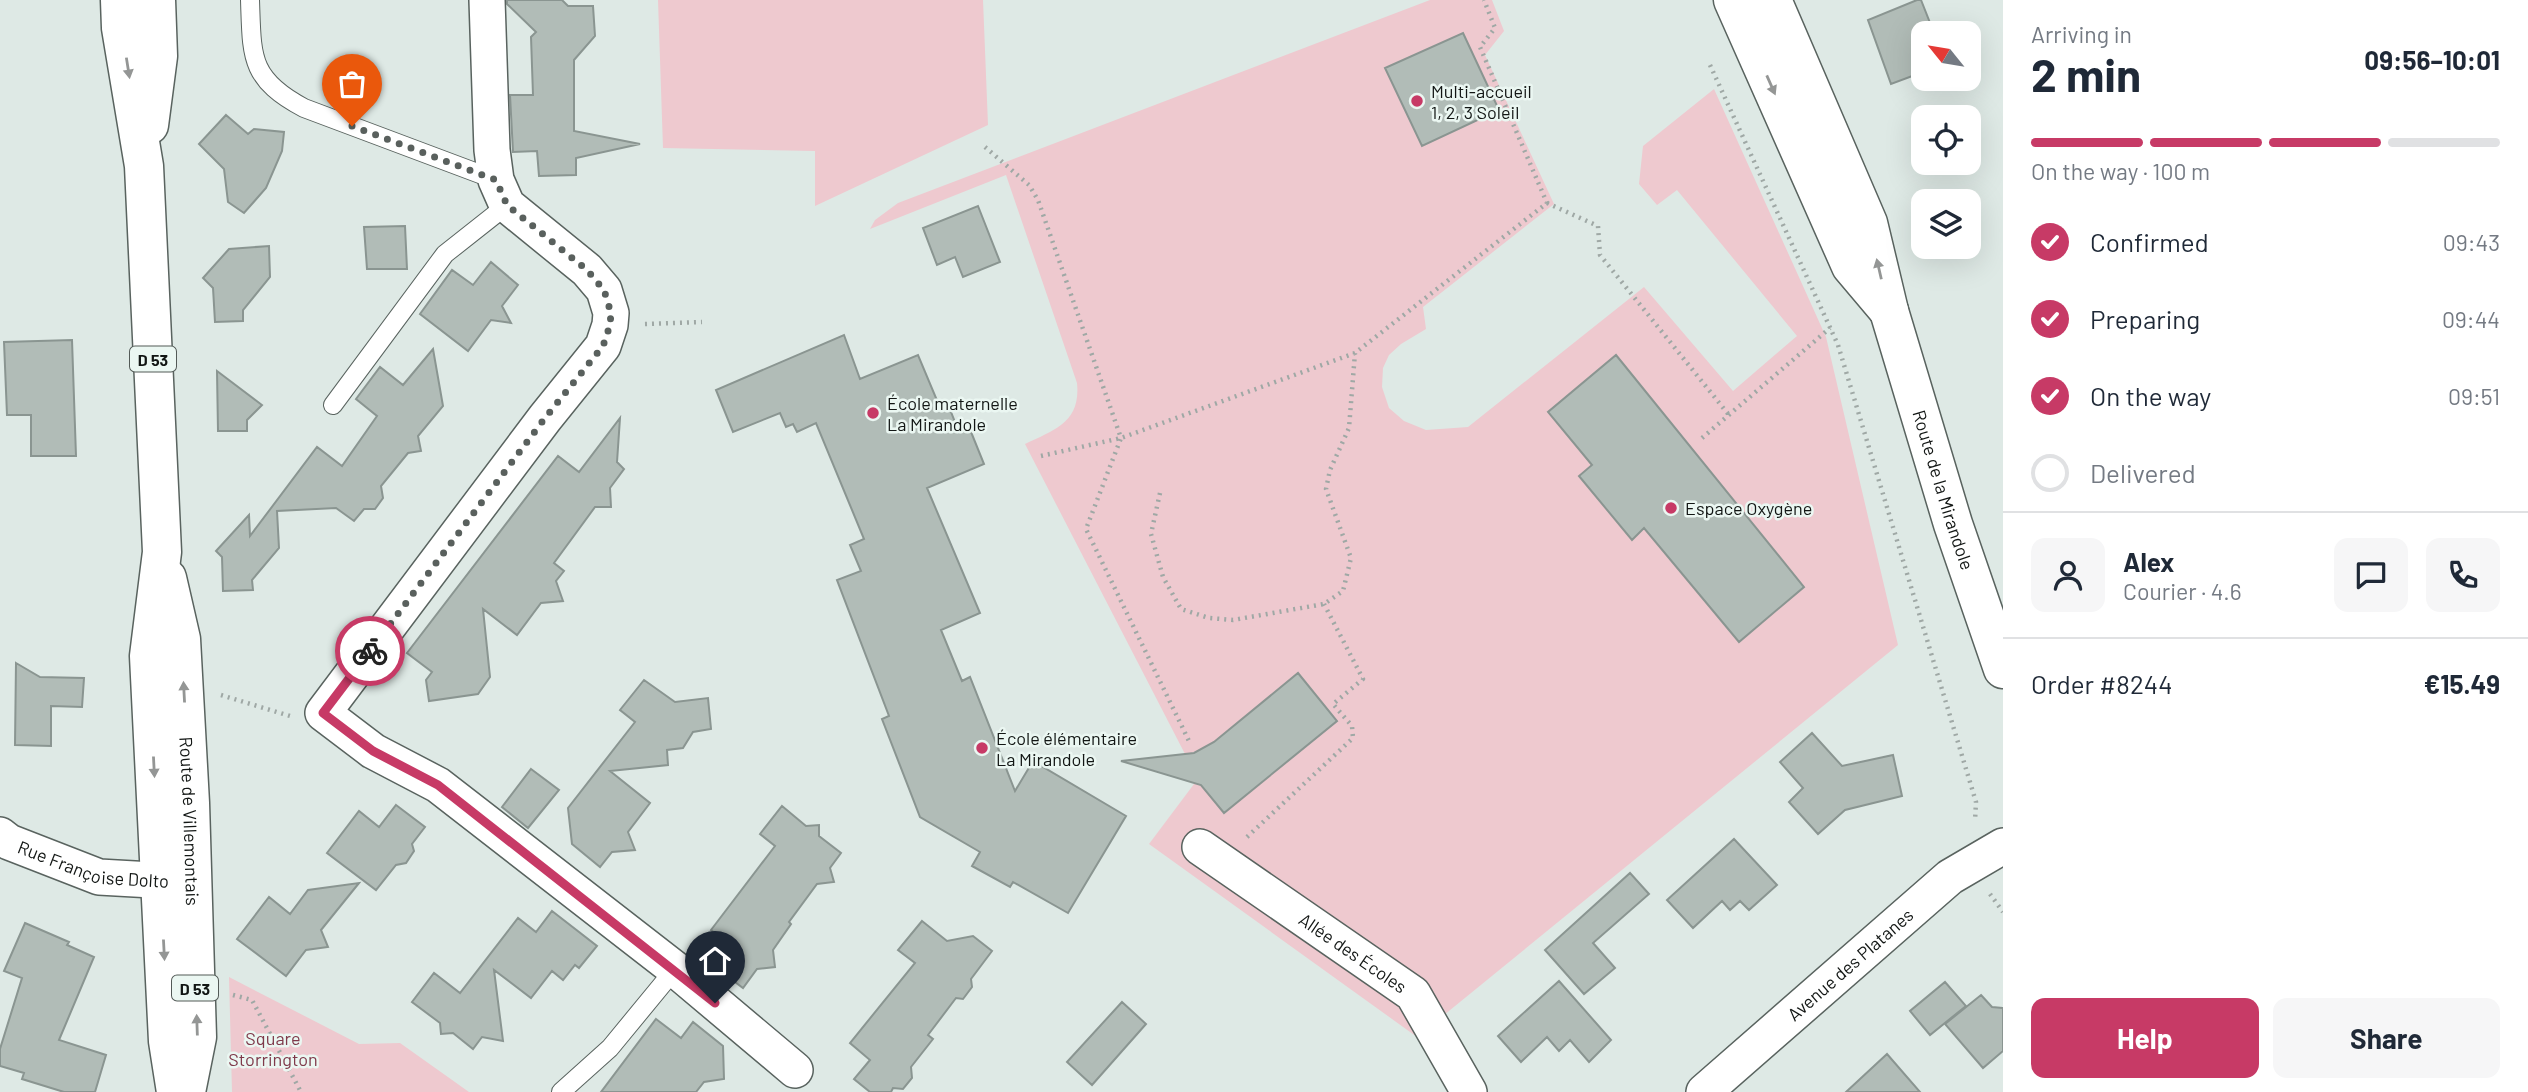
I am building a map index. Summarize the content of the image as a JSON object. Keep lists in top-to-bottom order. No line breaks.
{"streets":{"main road":["D 53","Route de la Mirandole","Route de Villemontais"],"street":["Rue Françoise Dolto","Allée des Écoles","Avenue des Platanes"]},"crossings":[["Route de Villemontais","Rue Françoise Dolto"]],"parks":["Square Storrington"],"places":["Multi-accueil 1, 2, 3 Soleil","École maternelle La Mirandole","Espace Oxygène","École élémentaire La Mirandole"],"north":"top left","page":{"heading":["2 min","Arriving in","09:56–10:01"],"panel":["Alex","Courier · 4.6","Order #8244","€15.49"],"bar":"On the way · 100 m","list":[["Confirmed","09:43"],["Preparing","09:44"],["On the way","09:51"],"Delivered"],"buttons":["Help","Share"]}}
